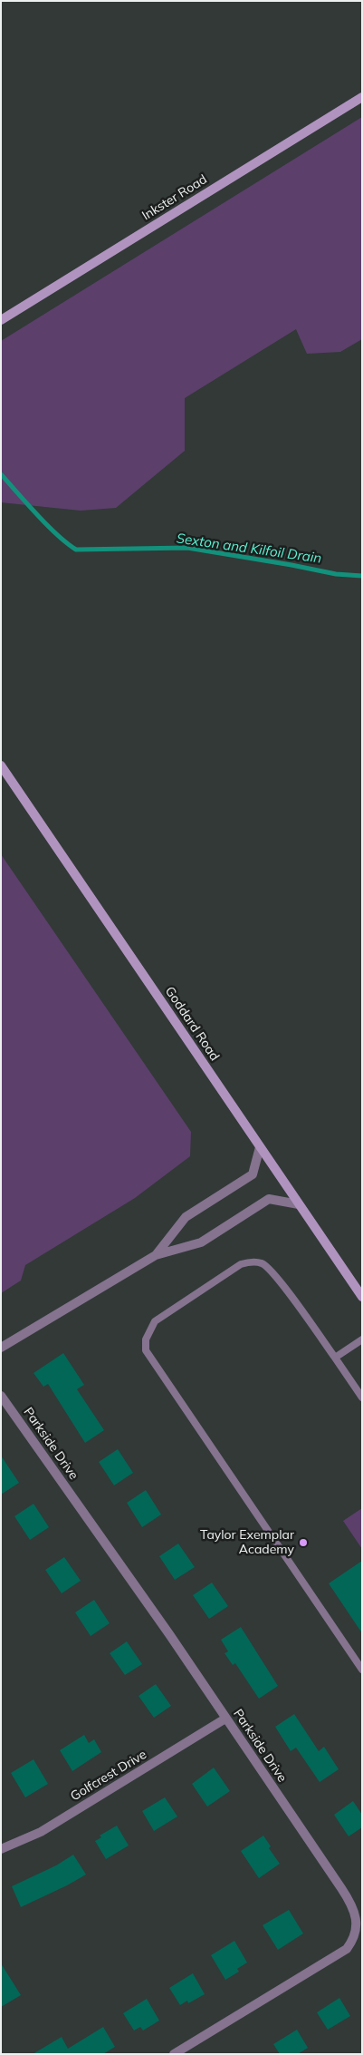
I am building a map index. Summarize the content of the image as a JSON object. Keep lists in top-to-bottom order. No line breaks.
{"streets":{"main road":["Inkster Road","Goddard Road"],"street":["Parkside Drive","Golfcrest Drive"]},"crossings":[["Parkside Drive","Golfcrest Drive"]],"water":["Sexton and Kilfoil Drain"],"places":["Taylor Exemplar Academy"]}
